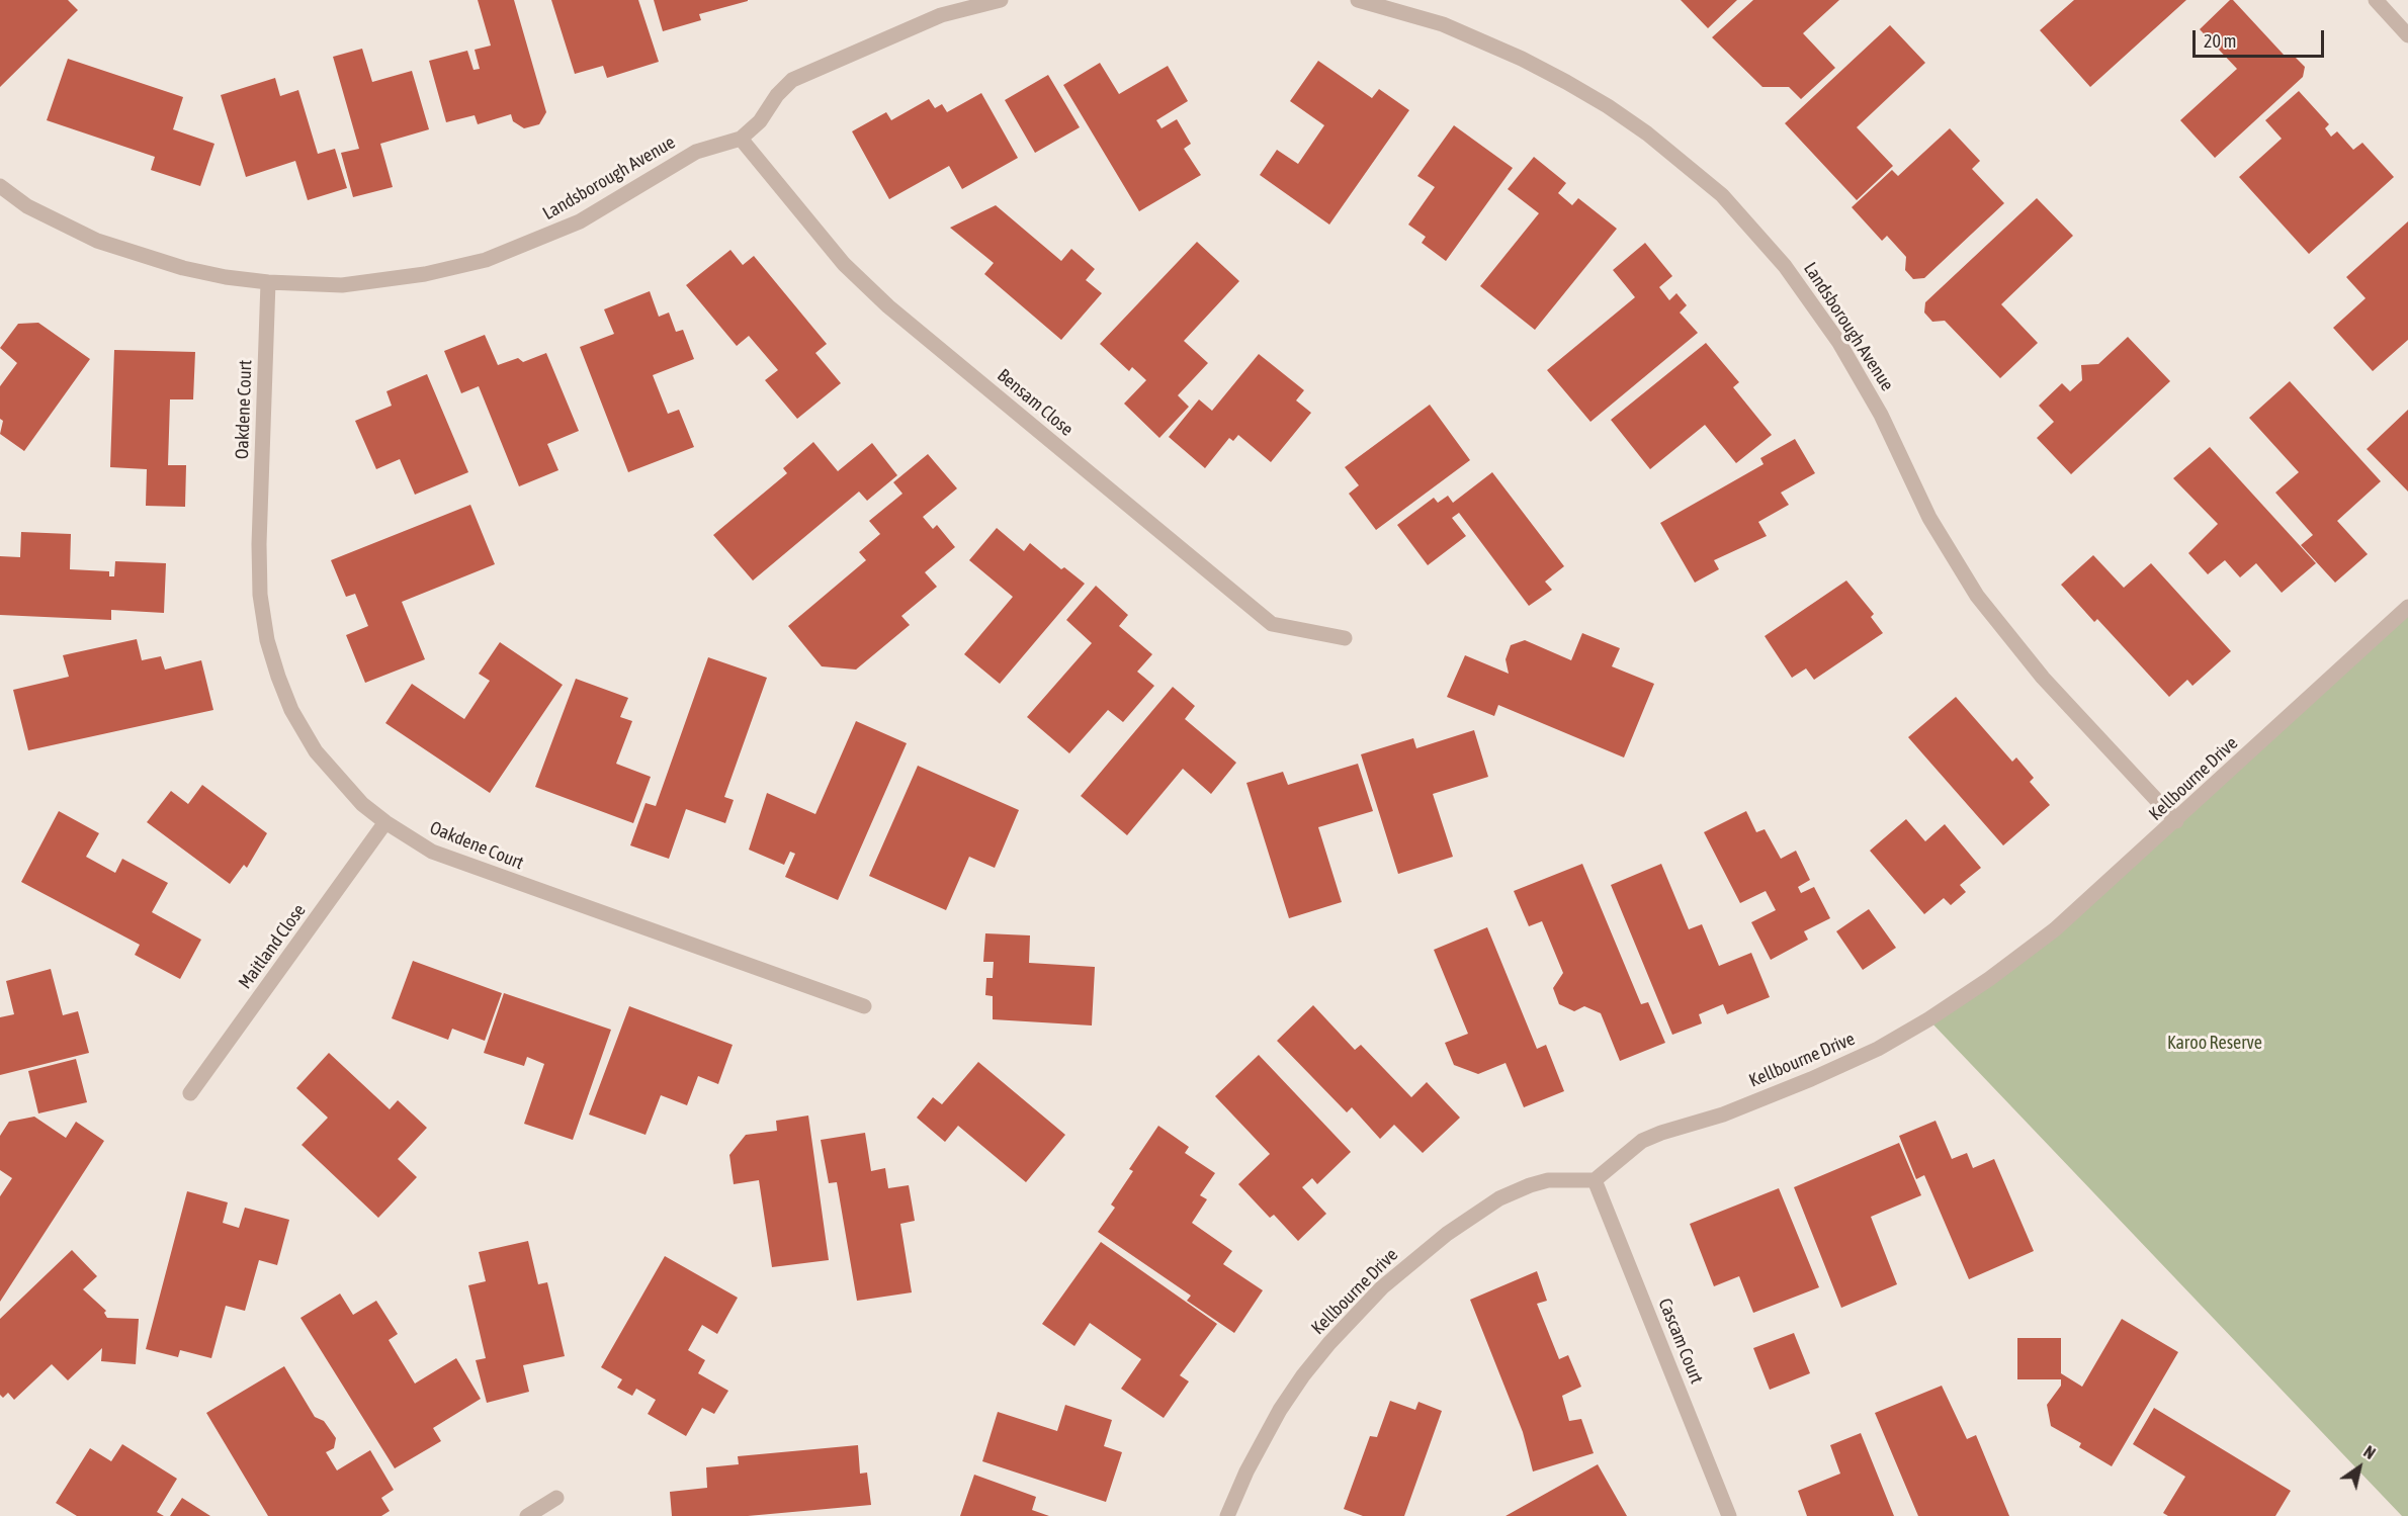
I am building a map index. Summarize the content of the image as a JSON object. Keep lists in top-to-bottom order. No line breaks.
{"streets":{"street":["Landsborough Avenue","Bensam Close","Oakdene Court","Kellbourne Drive","Maitland Close","Cascam Court"]},"crossings":[["Landsborough Avenue","Bensam Close"],["Landsborough Avenue","Oakdene Court"],["Landsborough Avenue","Kellbourne Drive"],["Oakdene Court","Maitland Close"],["Kellbourne Drive","Cascam Court"]],"parks":["Karoo Reserve"],"scale_bar":"20 m","north":"top right"}
